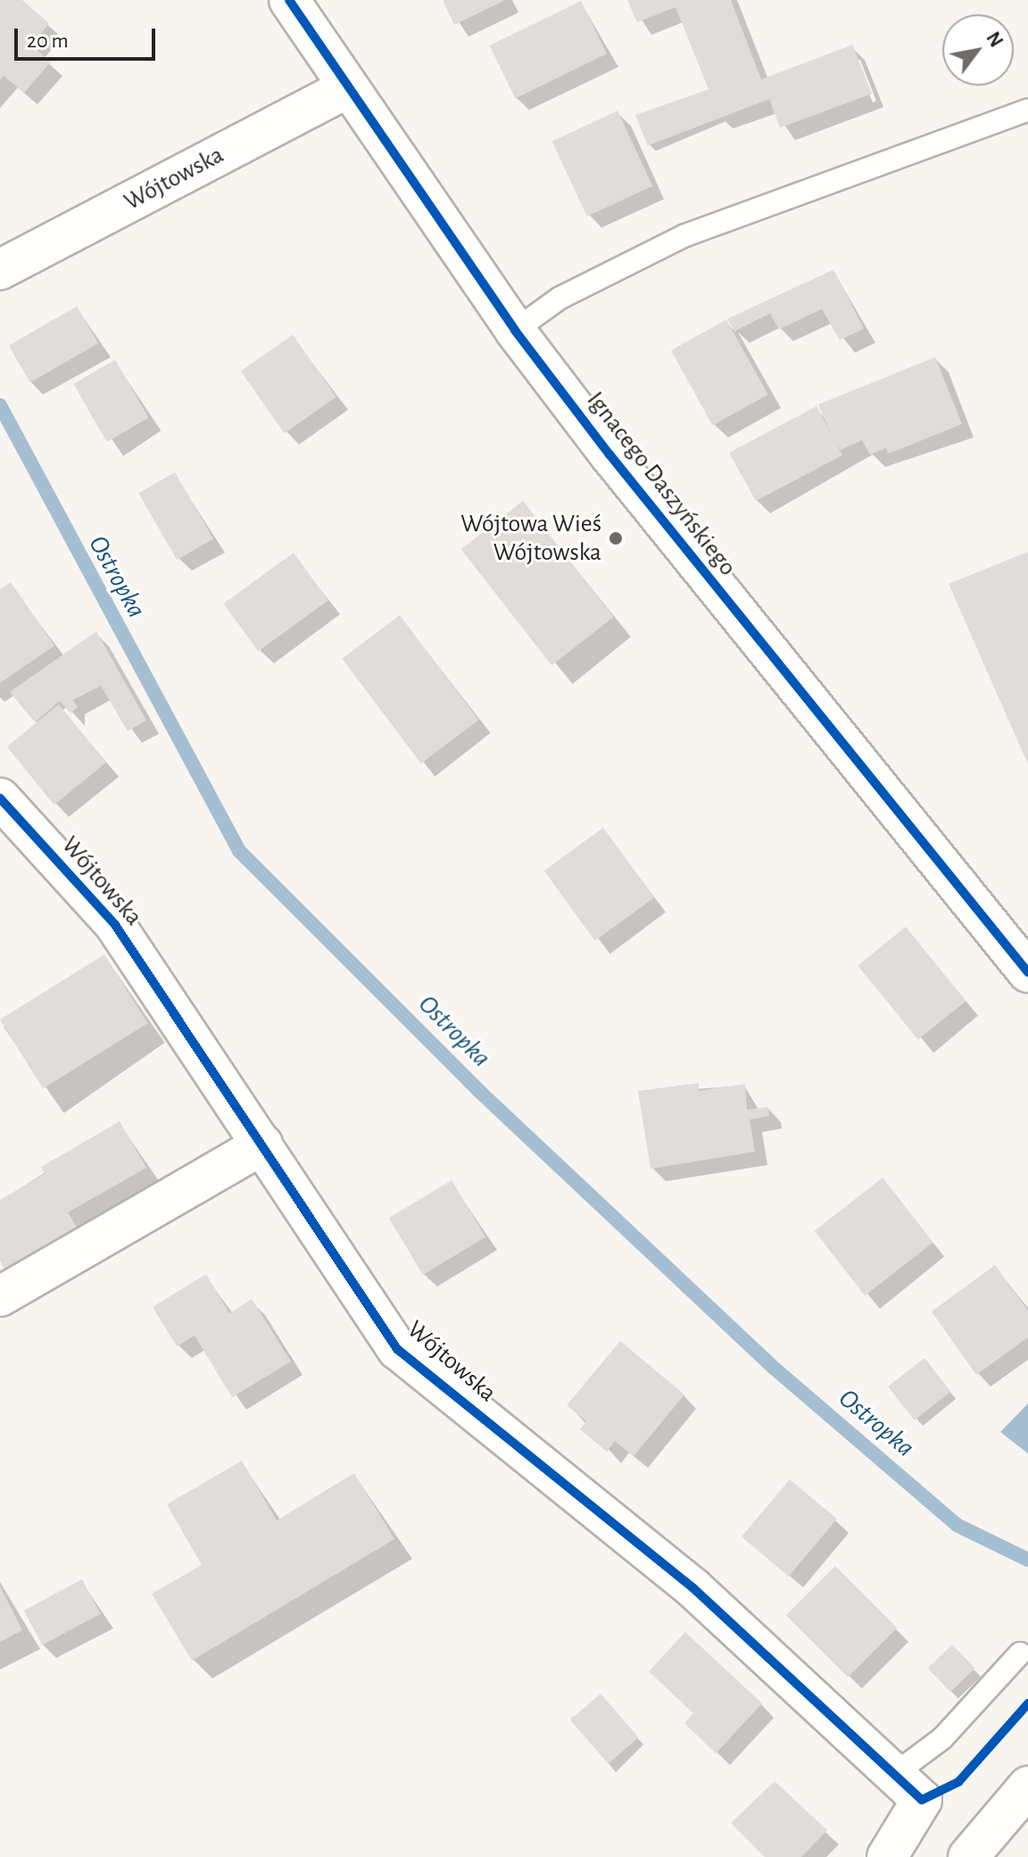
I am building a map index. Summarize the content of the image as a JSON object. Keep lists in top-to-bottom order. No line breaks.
{"streets":{"street":["Wójtowska","Ignacego Daszyńskiego"]},"crossings":[["Wójtowska","Ignacego Daszyńskiego"]],"water":["Ostropka"],"places":["Wójtowa Wieś Wójtowska"],"scale_bar":"20 m","north":"top right"}
